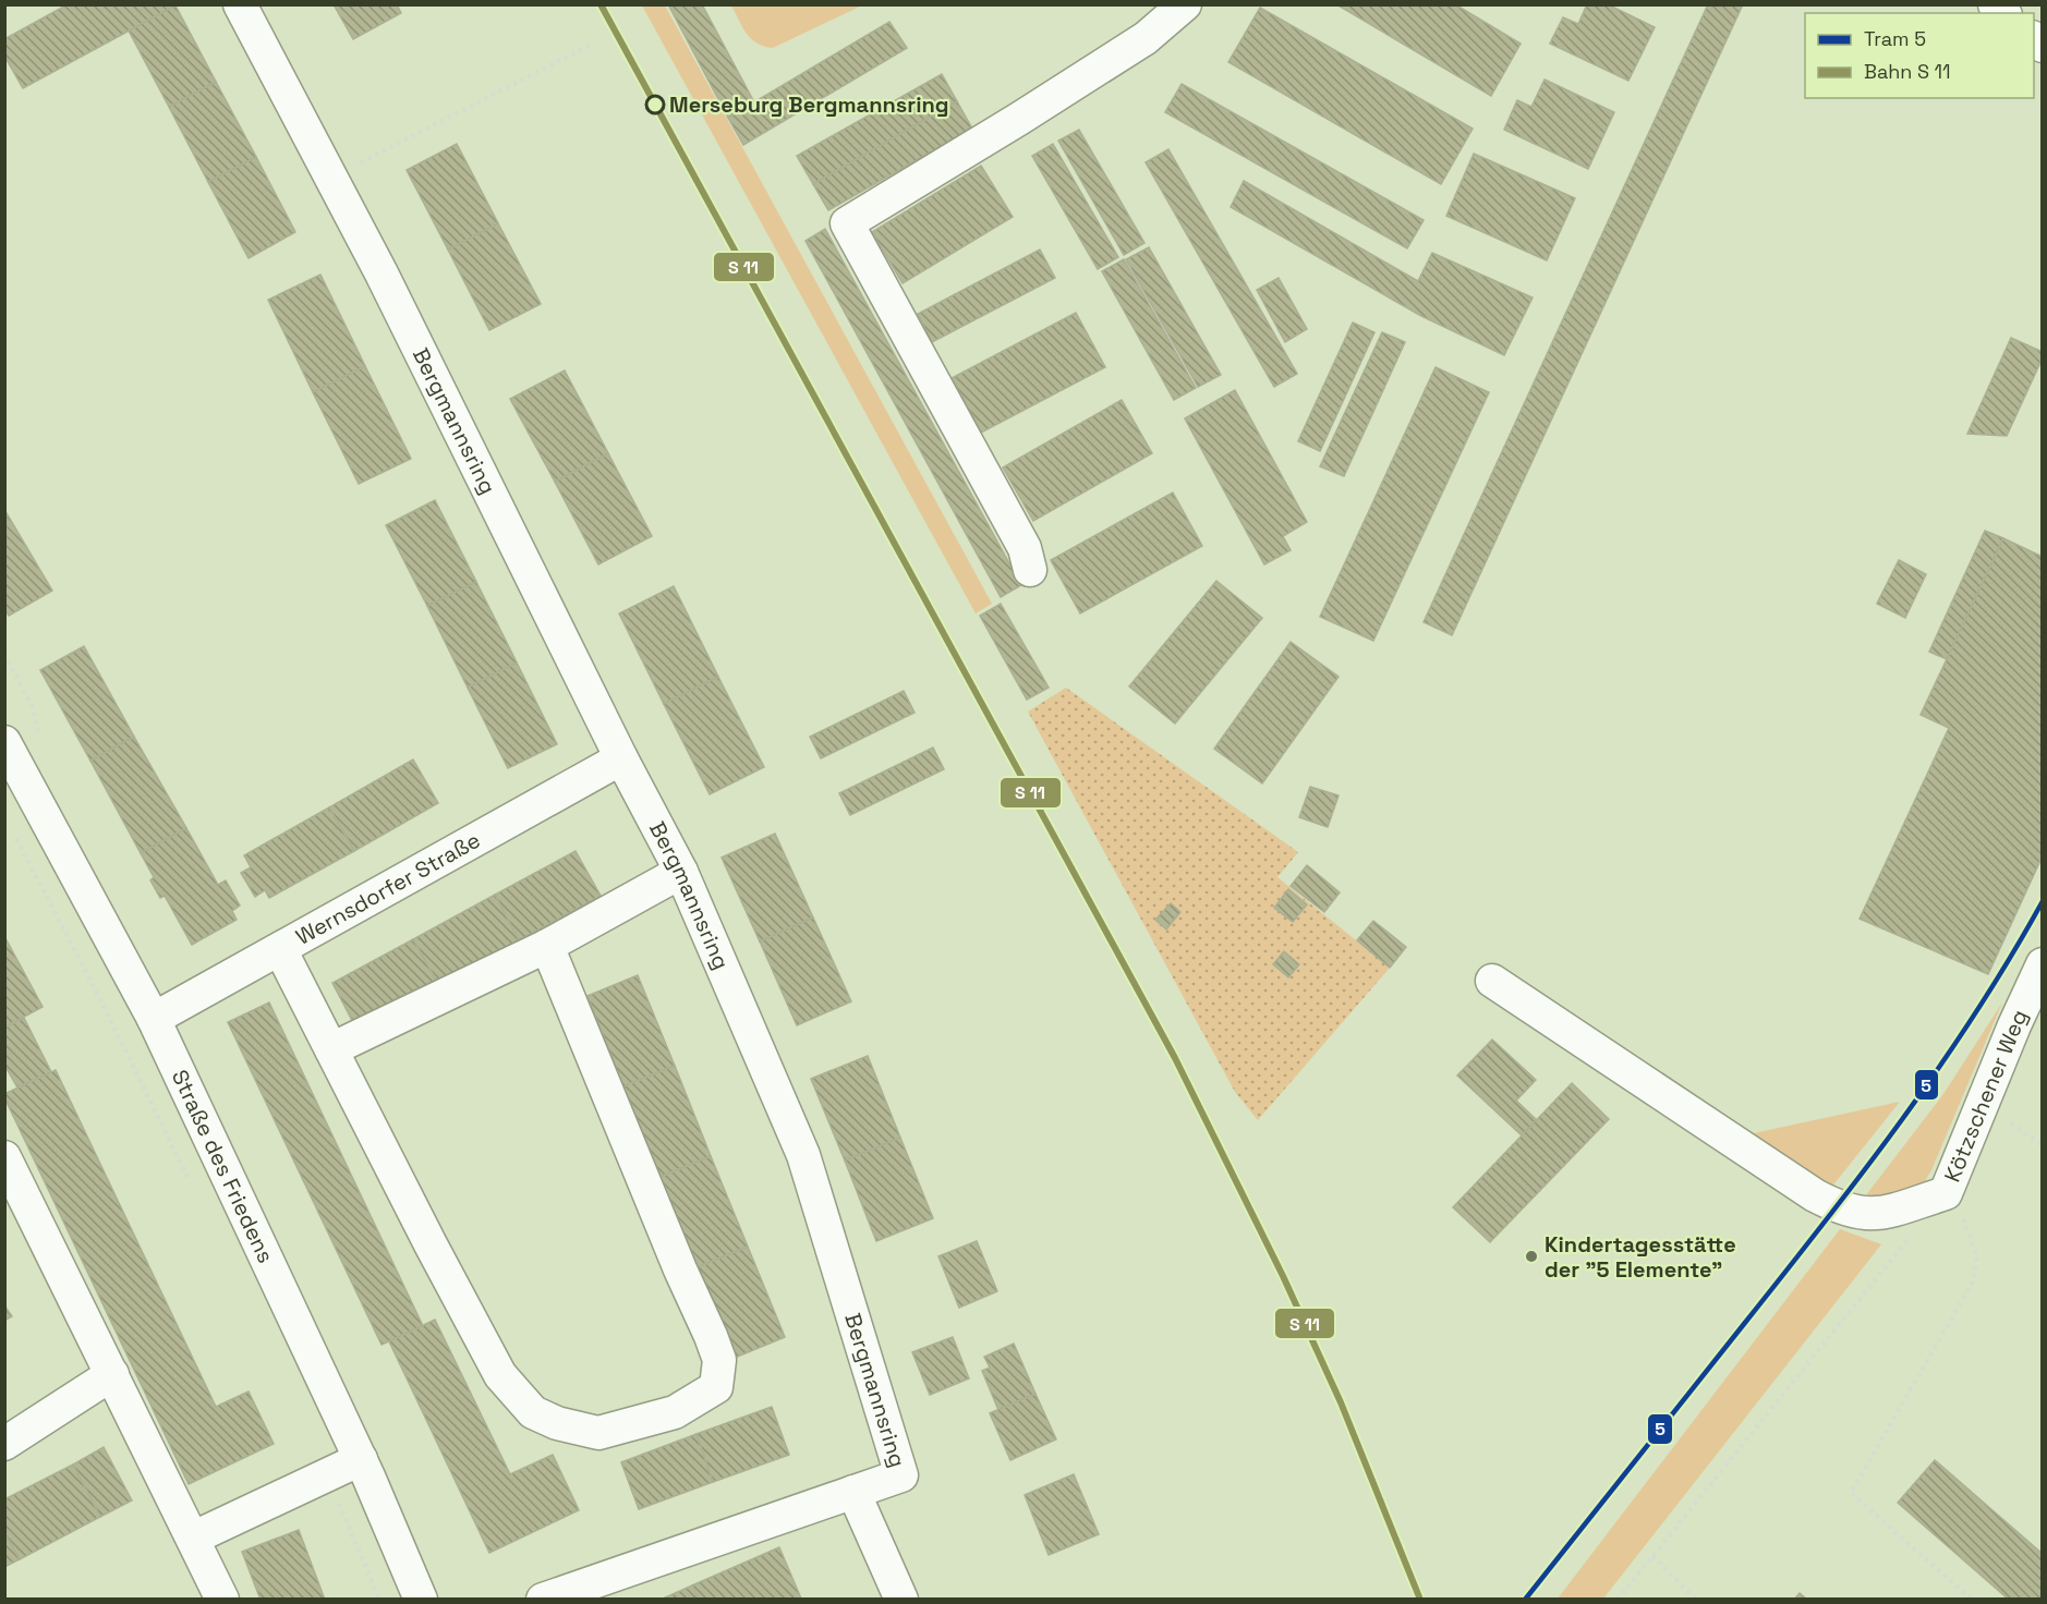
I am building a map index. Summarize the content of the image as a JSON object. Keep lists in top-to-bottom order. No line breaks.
{"streets":{"street":["Bergmannsring","Wernsdorfer Straße","Kötzschener Weg","Straße des Friedens"]},"crossings":[["Bergmannsring","Wernsdorfer Straße"],["Wernsdorfer Straße","Straße des Friedens"]],"places":["Merseburg Bergmannsring","Kindertagesstätte der \"5 Elemente\""],"lines":["tram line 5"],"legend":["Tram 5","Bahn S 11"]}
